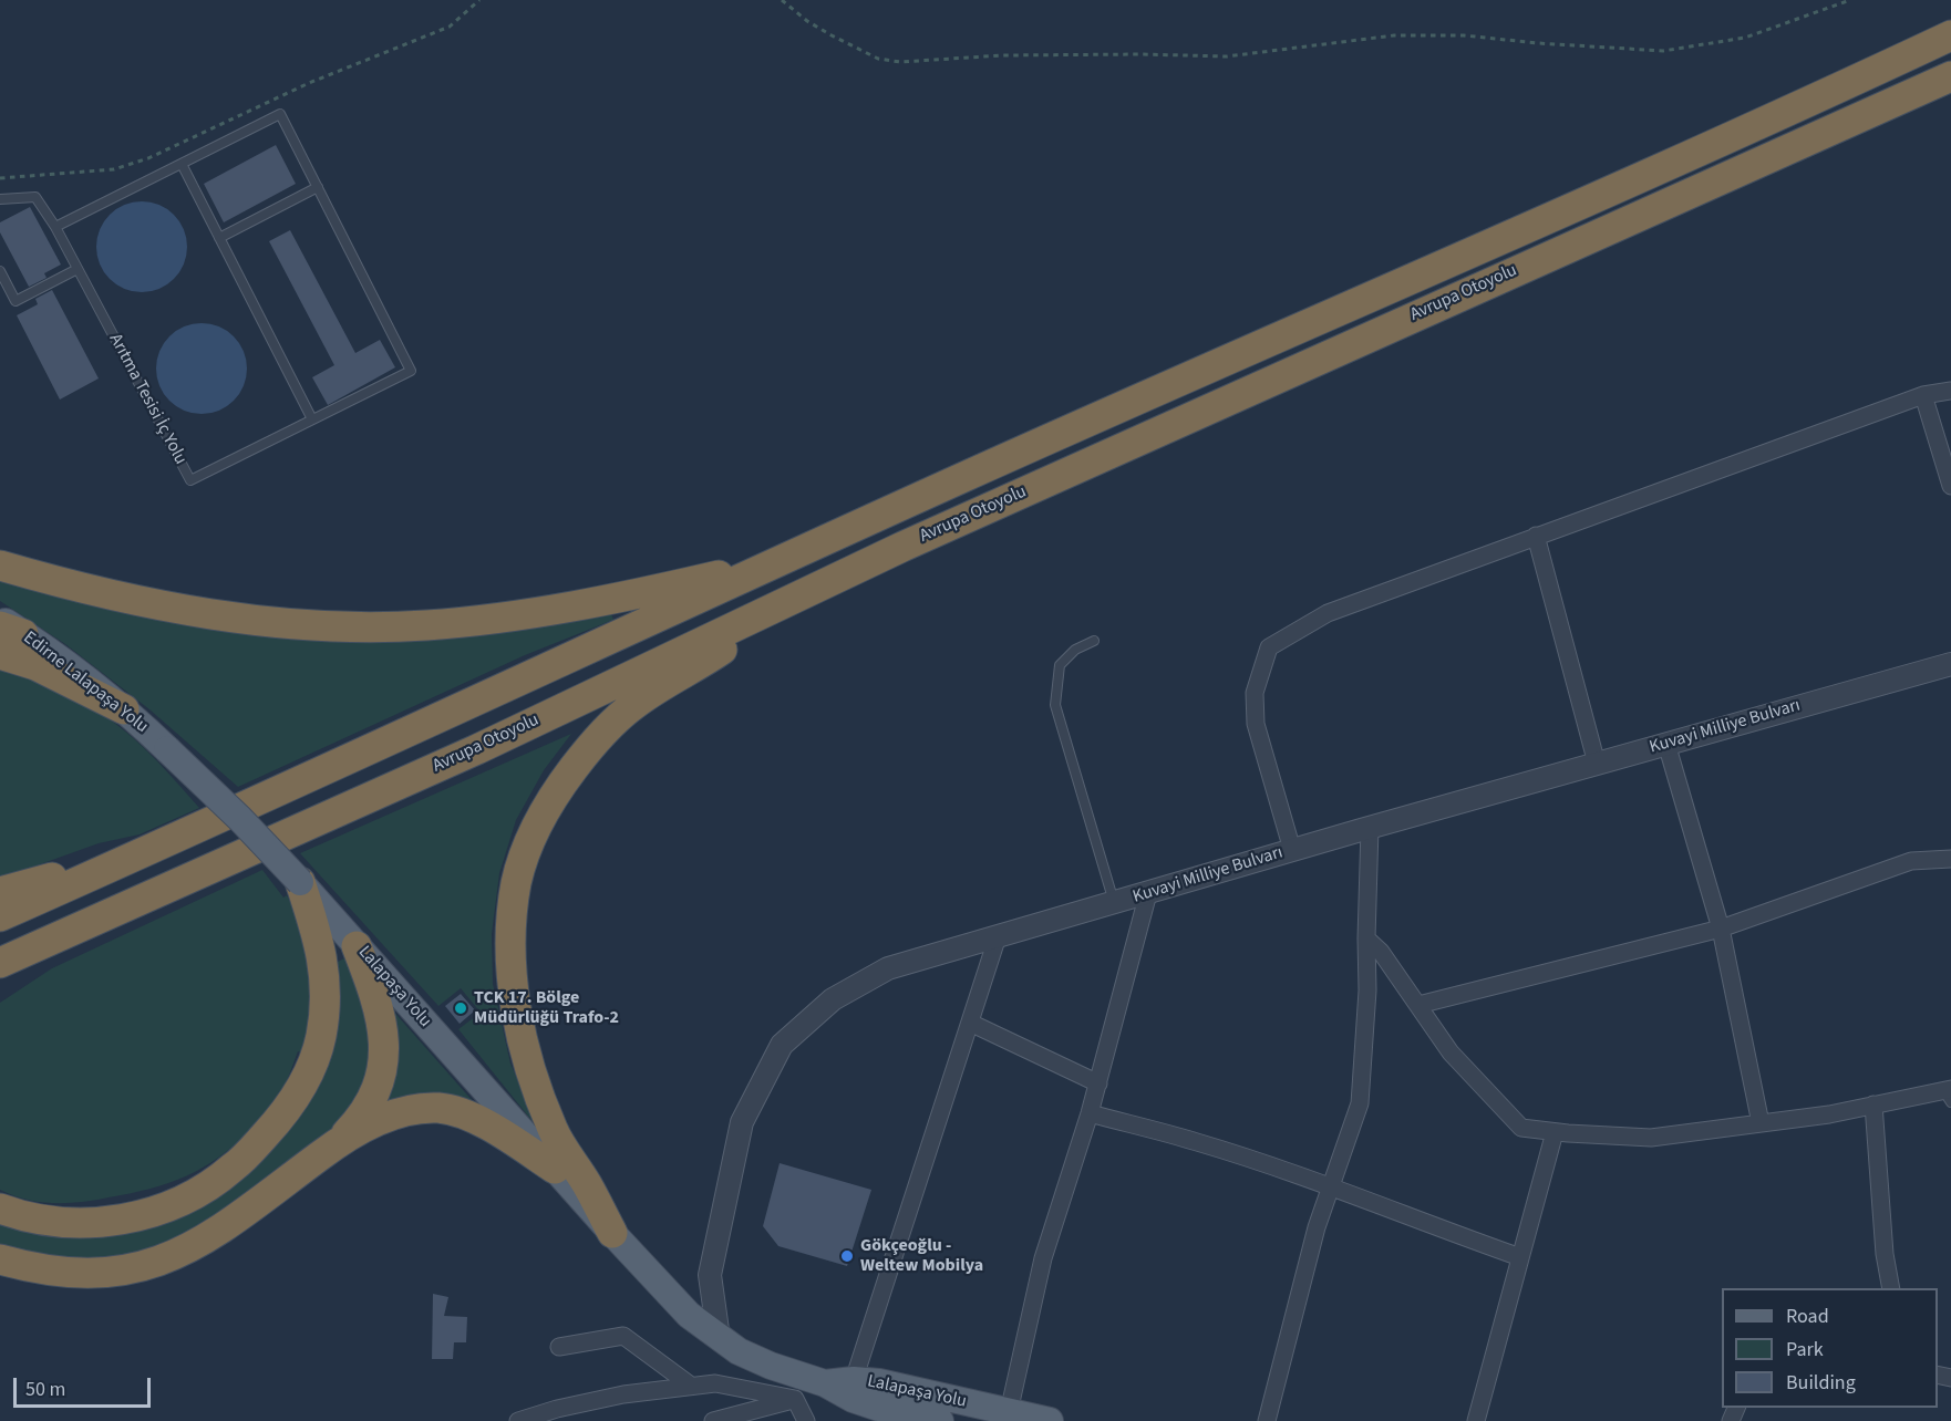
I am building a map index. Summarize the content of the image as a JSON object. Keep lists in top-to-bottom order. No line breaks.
{"streets":{"highway":["Avrupa Otoyolu"],"main road":["Edirne Lalapaşa Yolu","Lalapaşa Yolu"],"street":["Kuvayi Milliye Bulvarı"],"lane":["Arıtma Tesisi İç Yolu"]},"crossings":[["Edirne Lalapaşa Yolu","Lalapaşa Yolu"],["Kuvayi Milliye Bulvarı","Lalapaşa Yolu"]],"places":["TCK 17. Bölge Müdürlüğü Trafo-2","Gökçeoğlu - Weltew Mobilya"],"legend":["Road","Park","Building"],"scale_bar":"50 m"}
